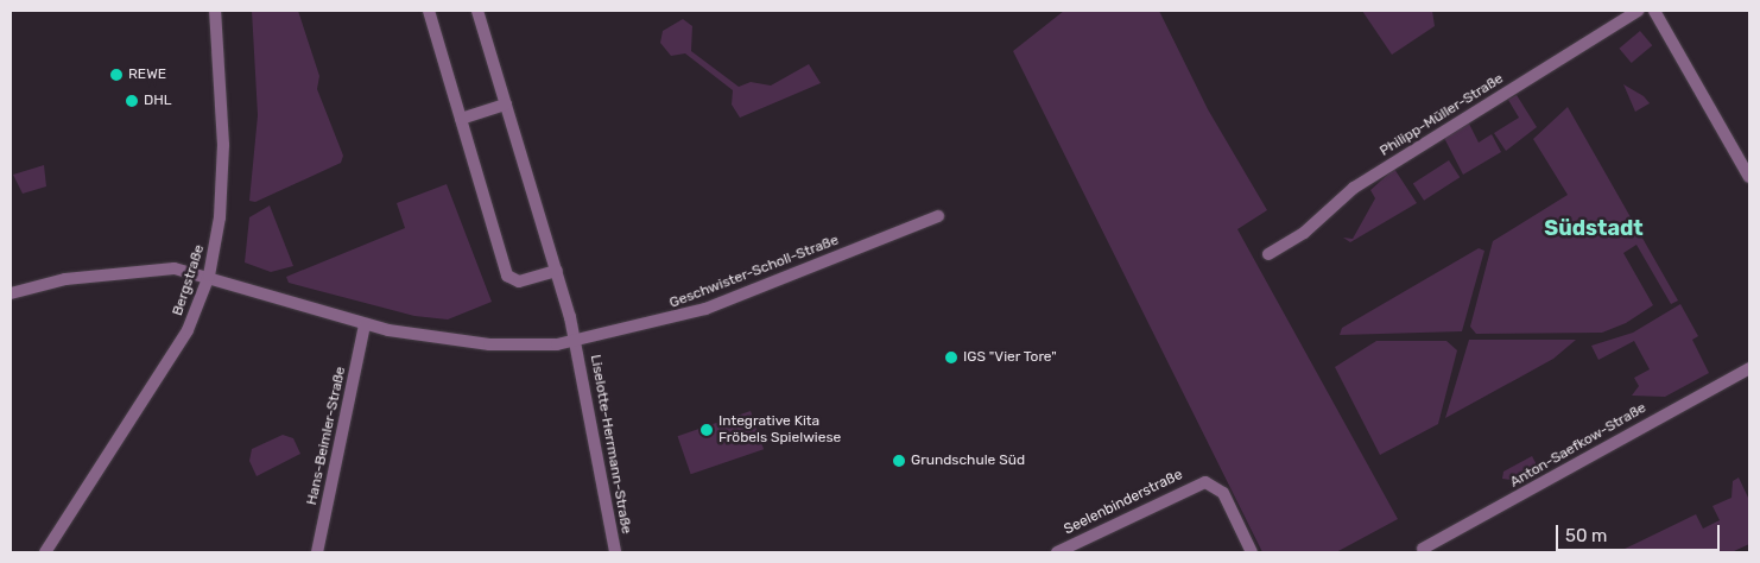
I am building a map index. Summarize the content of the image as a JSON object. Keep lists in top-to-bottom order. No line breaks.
{"streets":{"street":["Philipp-Müller-Straße","Geschwister-Scholl-Straße","Bergstraße","Hans-Beimler-Straße","Liselotte-Herrmann-Straße","Anton-Saefkow-Straße","Seelenbinderstraße"]},"crossings":[["Geschwister-Scholl-Straße","Bergstraße"],["Geschwister-Scholl-Straße","Hans-Beimler-Straße"],["Geschwister-Scholl-Straße","Liselotte-Herrmann-Straße"]],"districts":["Südstadt"],"places":["REWE","DHL","IGS \"Vier Tore\"","Integrative Kita Fröbels Spielwiese","Grundschule Süd"],"scale_bar":"50 m"}
